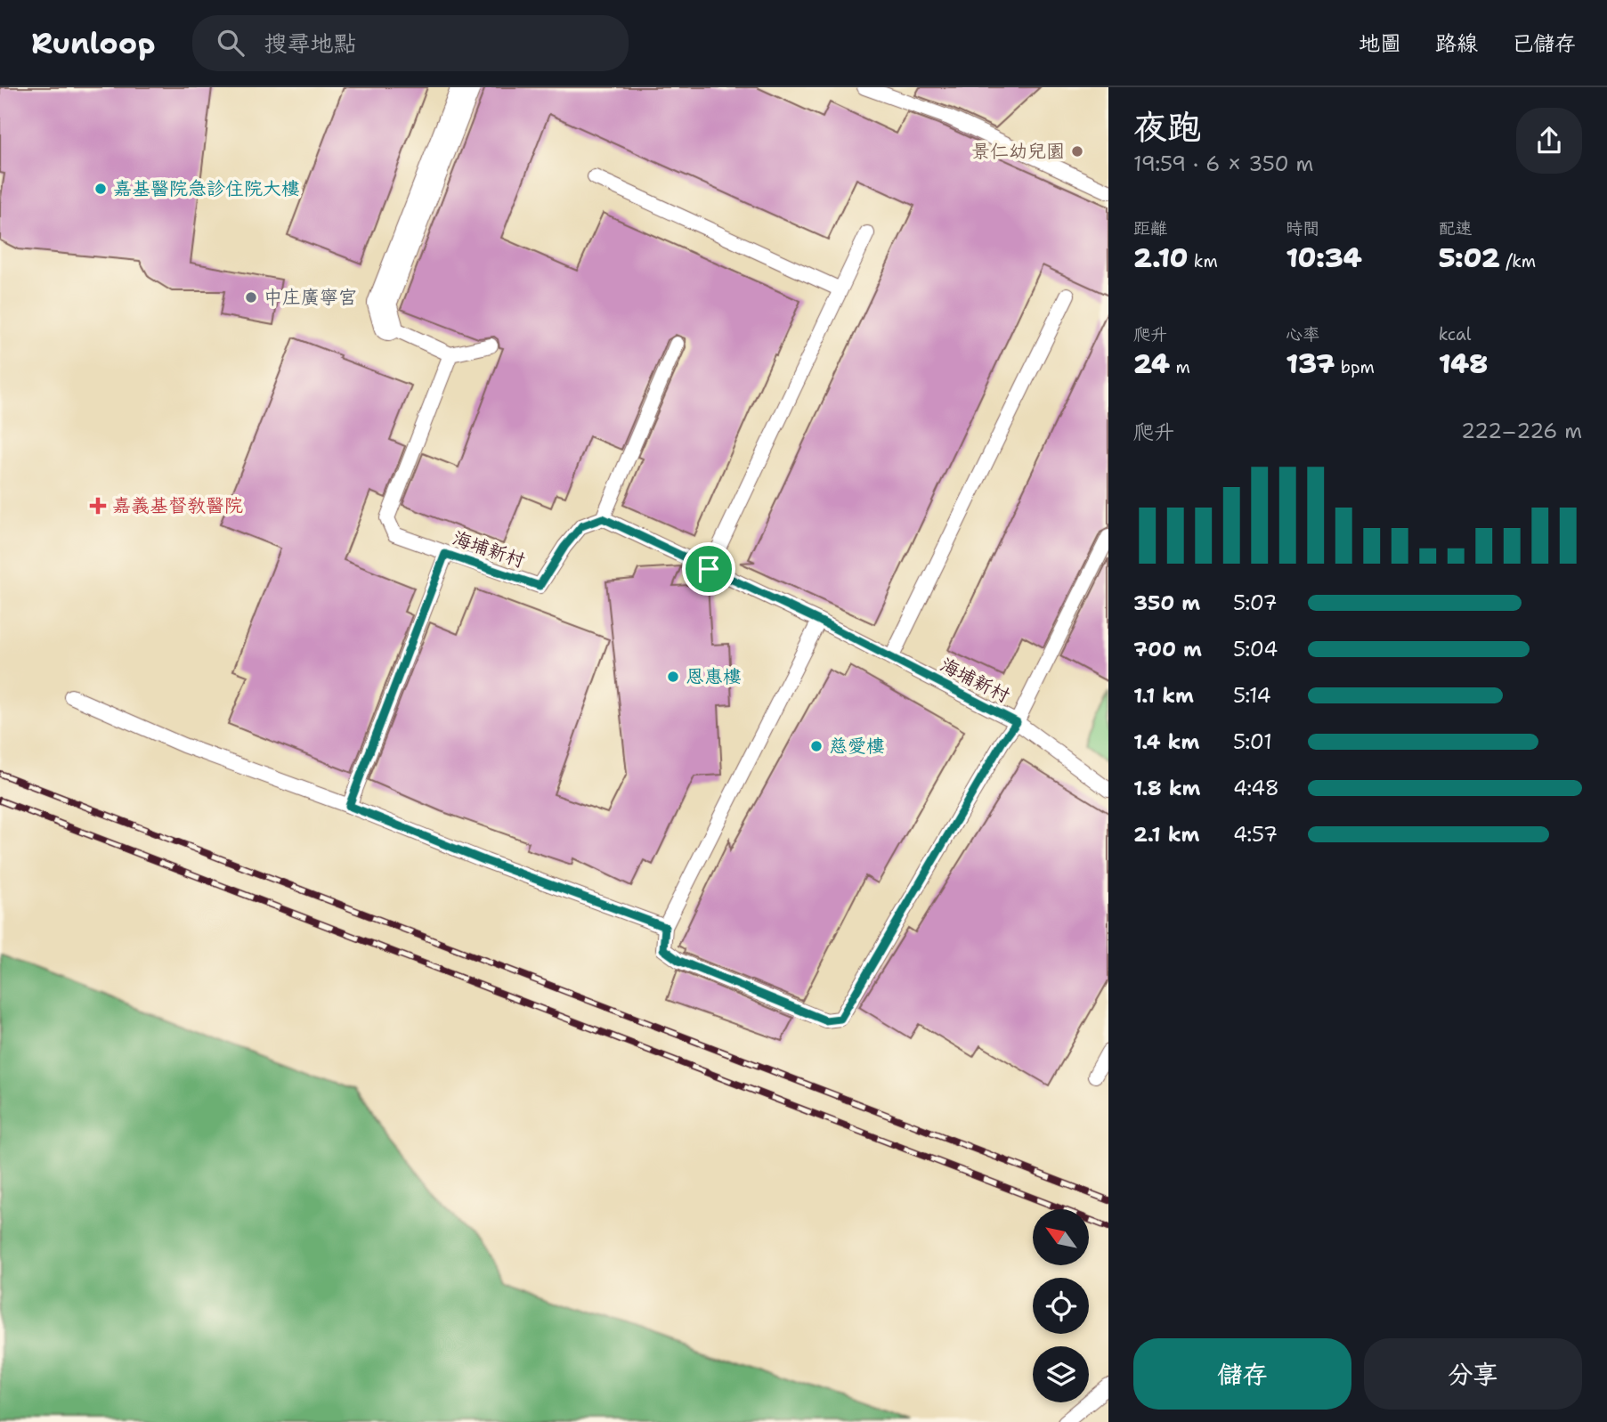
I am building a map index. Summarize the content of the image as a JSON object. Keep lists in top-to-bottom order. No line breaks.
{"streets":{"lane":["海埔新村"]},"places":{"other":["景仁幼兒園","嘉基醫院急診住院大樓","中庄廣寧宮","恩惠樓","慈愛樓"],"health":["嘉義基督教醫院"]},"north":"top left","page":{"header":"Runloop","search":"搜尋地點","nav":["地圖","路線","已儲存"],"heading":["夜跑","19:59 · 6 × 350 m"],"stats":[["距離","2.10 km"],["時間","10:34"],["配速","5:02 /km"],["爬升","24 m"],["心率","137 bpm"],["kcal","148"]],"chart":["爬升","222–226 m"],"list":[{"name":"350 m","note":"5:07"},{"name":"700 m","note":"5:04"},{"name":"1.1 km","note":"5:14"},{"name":"1.4 km","note":"5:01"},{"name":"1.8 km","note":"4:48"},{"name":"2.1 km","note":"4:57"}],"buttons":["儲存","分享"]}}
